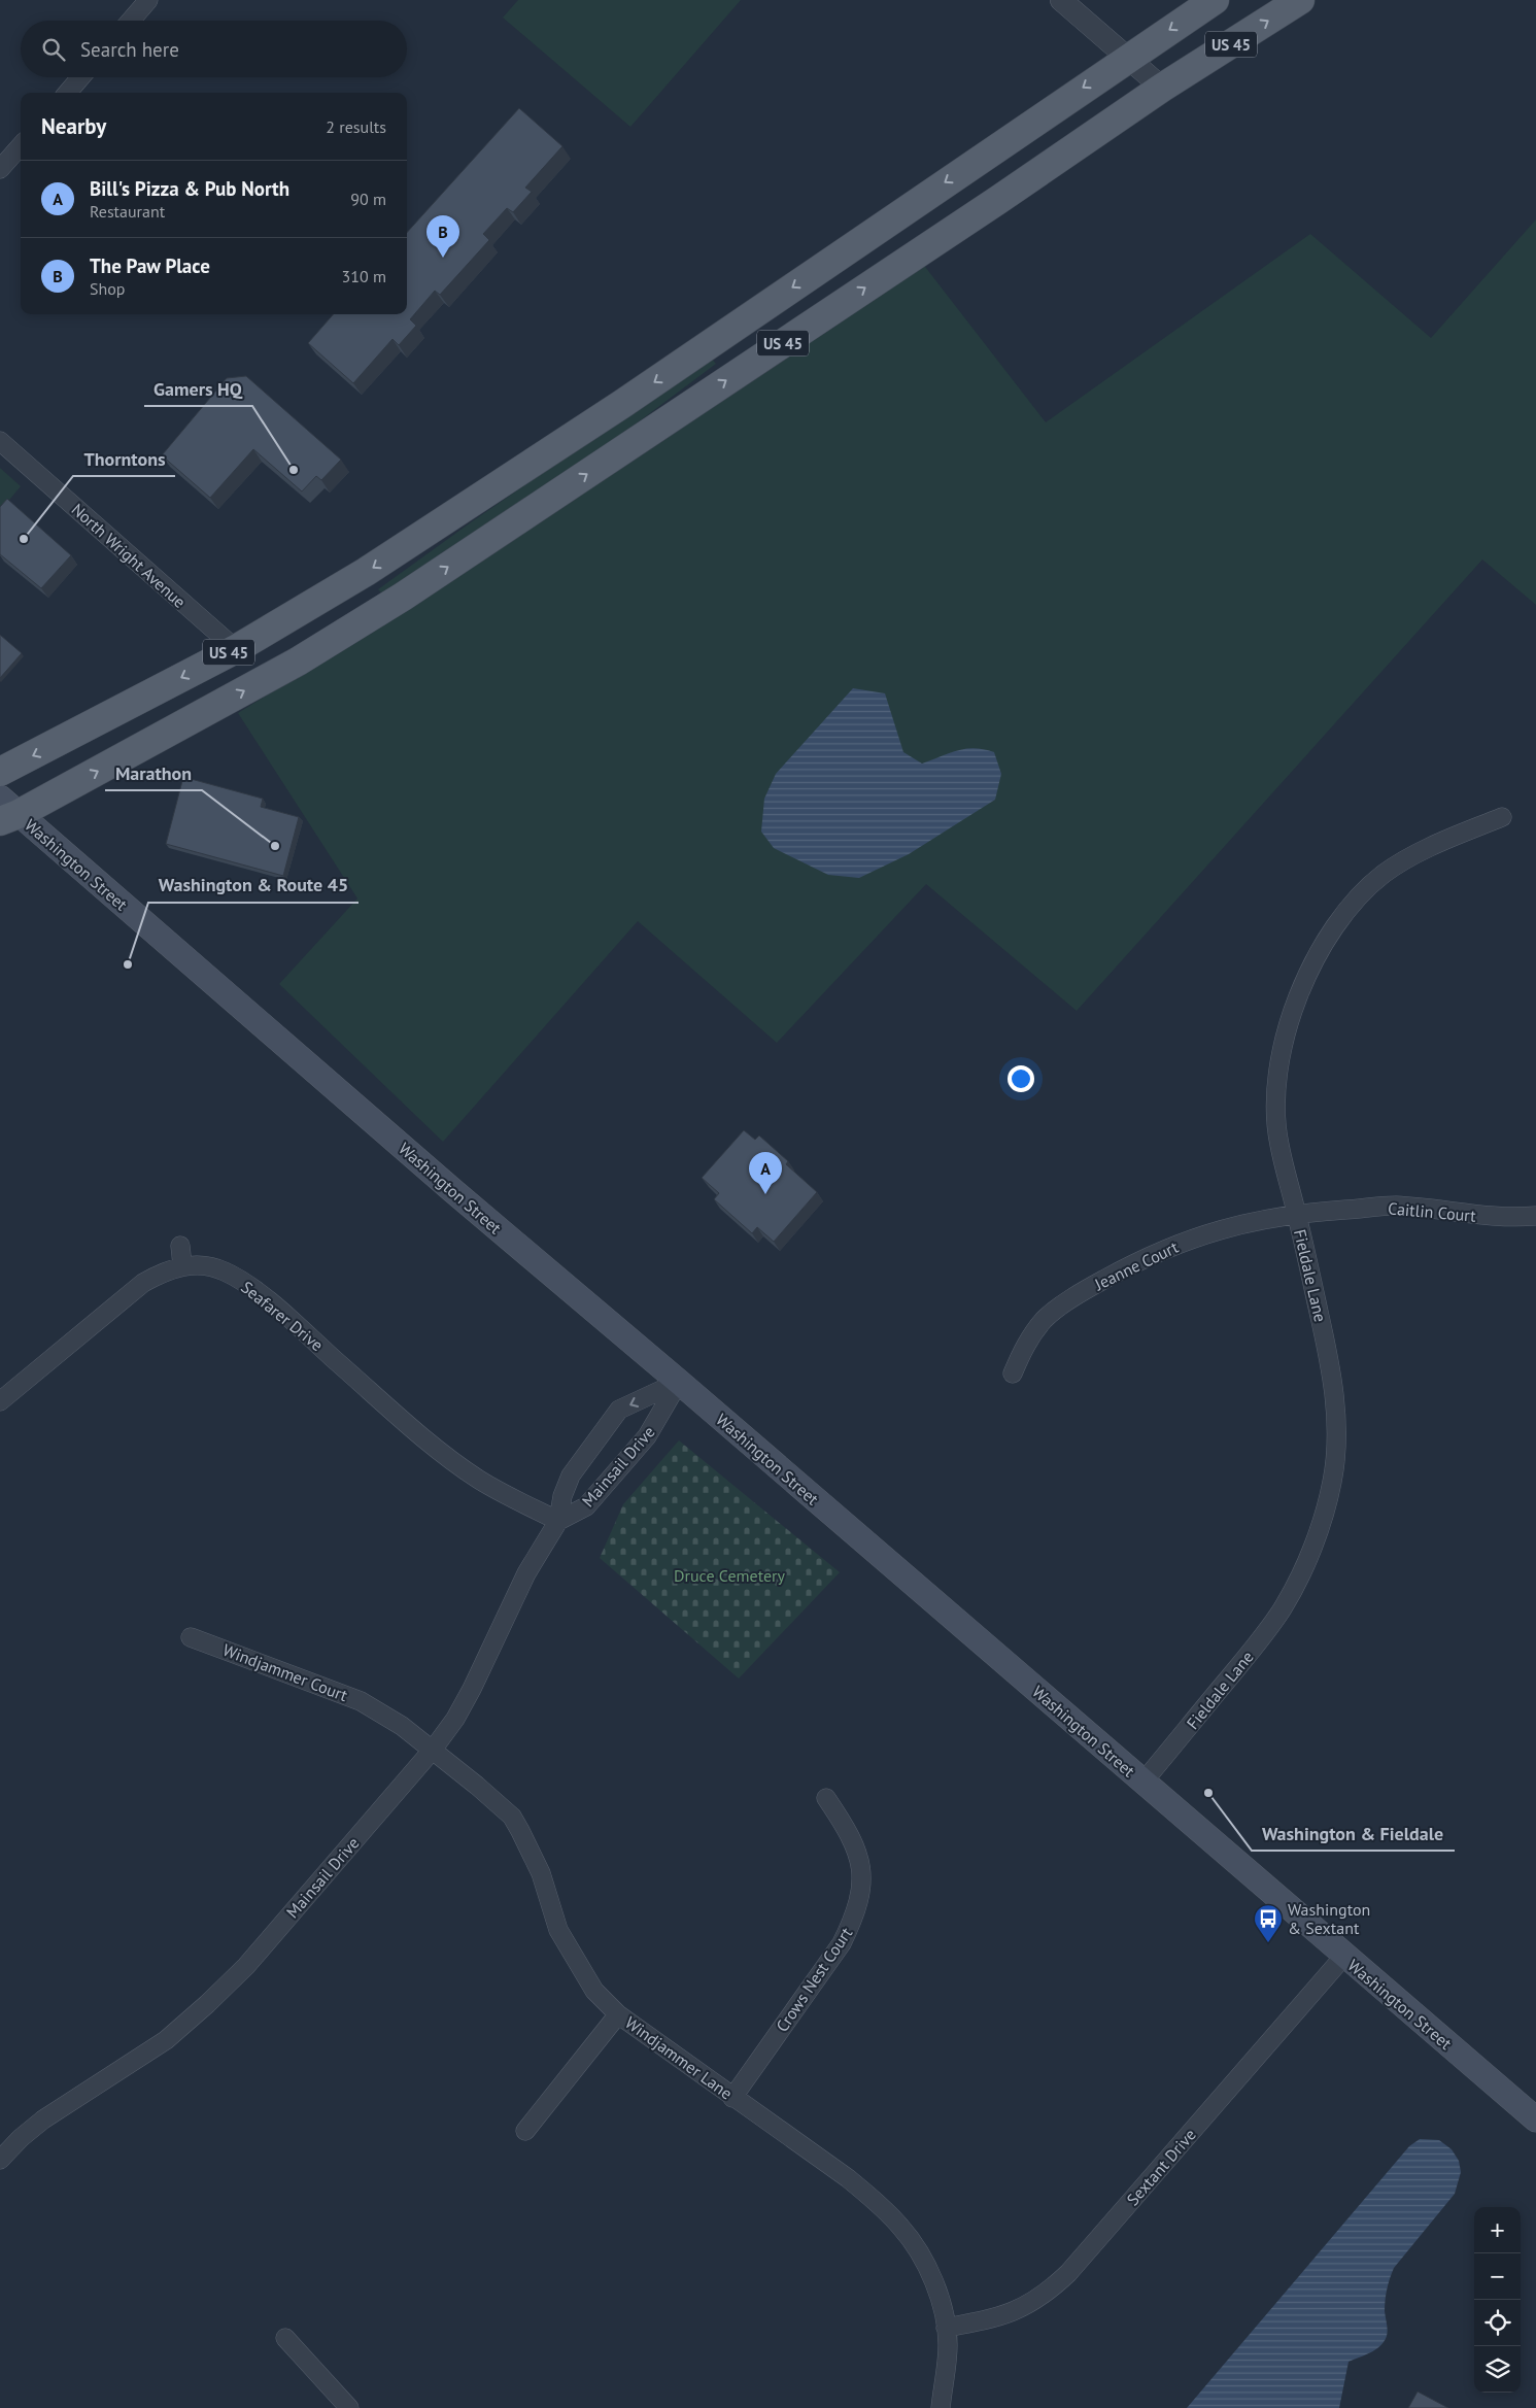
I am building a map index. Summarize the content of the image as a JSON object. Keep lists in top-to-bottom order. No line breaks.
{"streets":{"main road":["US 45","Washington Street"],"street":["North Wright Avenue","Caitlin Court","Jeanne Court","Fieldale Lane","Seafarer Drive","Mainsail Drive","Windjammer Court","Crows Nest Court","Windjammer Lane","Sextant Drive"]},"crossings":[["US 45","North Wright Avenue"],["US 45","Washington Street"],["Washington Street","Fieldale Lane"],["Washington Street","Mainsail Drive"],["Washington Street","Sextant Drive"],["Caitlin Court","Jeanne Court"],["Caitlin Court","Fieldale Lane"],["Jeanne Court","Fieldale Lane"],["Seafarer Drive","Mainsail Drive"],["Mainsail Drive","Windjammer Lane"],["Windjammer Court","Windjammer Lane"],["Crows Nest Court","Windjammer Lane"],["Windjammer Lane","Sextant Drive"]],"parks":["Druce Cemetery"],"places":{"other":["Gamers HQ","Thorntons","Marathon","Washington & Route 45","Washington & Fieldale"],"bus stop":["Washington & Sextant"]},"page":{"search":"Search here","heading":["Nearby","2 results"],"list":[{"mark":"A","name":"Bill's Pizza & Pub North","note":"Restaurant","value":"90 m"},{"mark":"B","name":"The Paw Place","note":"Shop","value":"310 m"}],"pins":["B","A"],"map_buttons":["+","−"]}}
